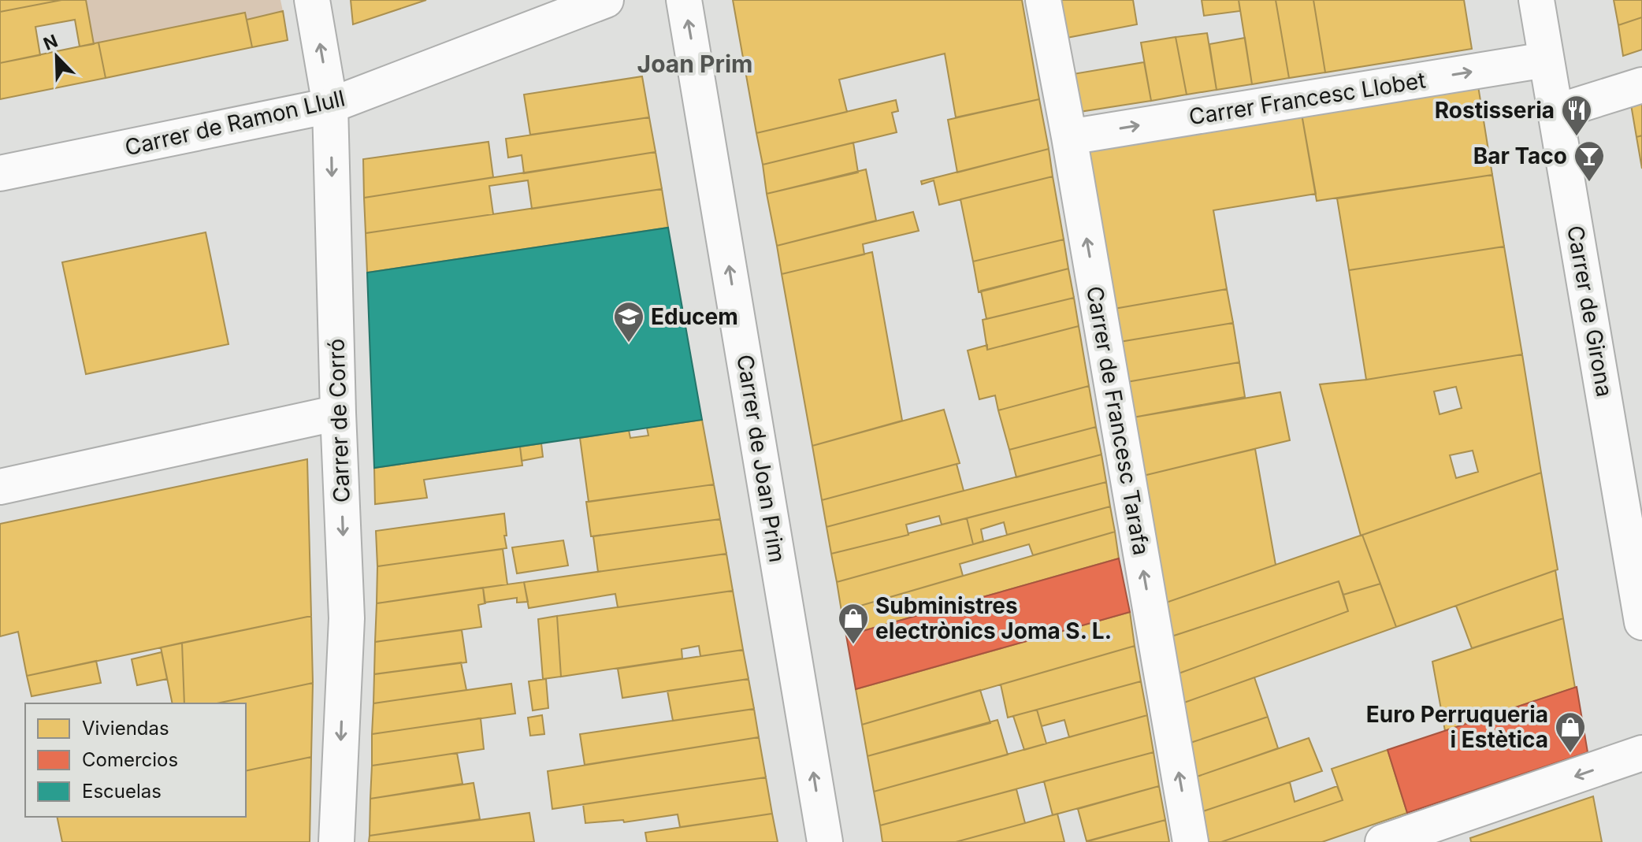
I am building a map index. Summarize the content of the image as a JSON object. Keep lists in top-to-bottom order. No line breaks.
{"streets":{"street":["Carrer Francesc Llobet","Carrer de Ramon Llull","Carrer de Girona","Carrer de Corró","Carrer de Francesc Tarafa","Carrer de Joan Prim"]},"crossings":[["Carrer Francesc Llobet","Carrer de Girona"],["Carrer Francesc Llobet","Carrer de Francesc Tarafa"],["Carrer de Ramon Llull","Carrer de Corró"]],"one_way":["Carrer Francesc Llobet","Carrer de Francesc Tarafa","Carrer de Joan Prim"],"districts":["Joan Prim"],"places":{"restaurant":["Rostisseria"],"bar":["Bar Taco"],"school or university":["Educem"],"shop":["Subministres electrònics Joma S. L.","Euro Perruqueria i Estètica"]},"legend":["Viviendas","Comercios","Escuelas"],"north":"top left"}
